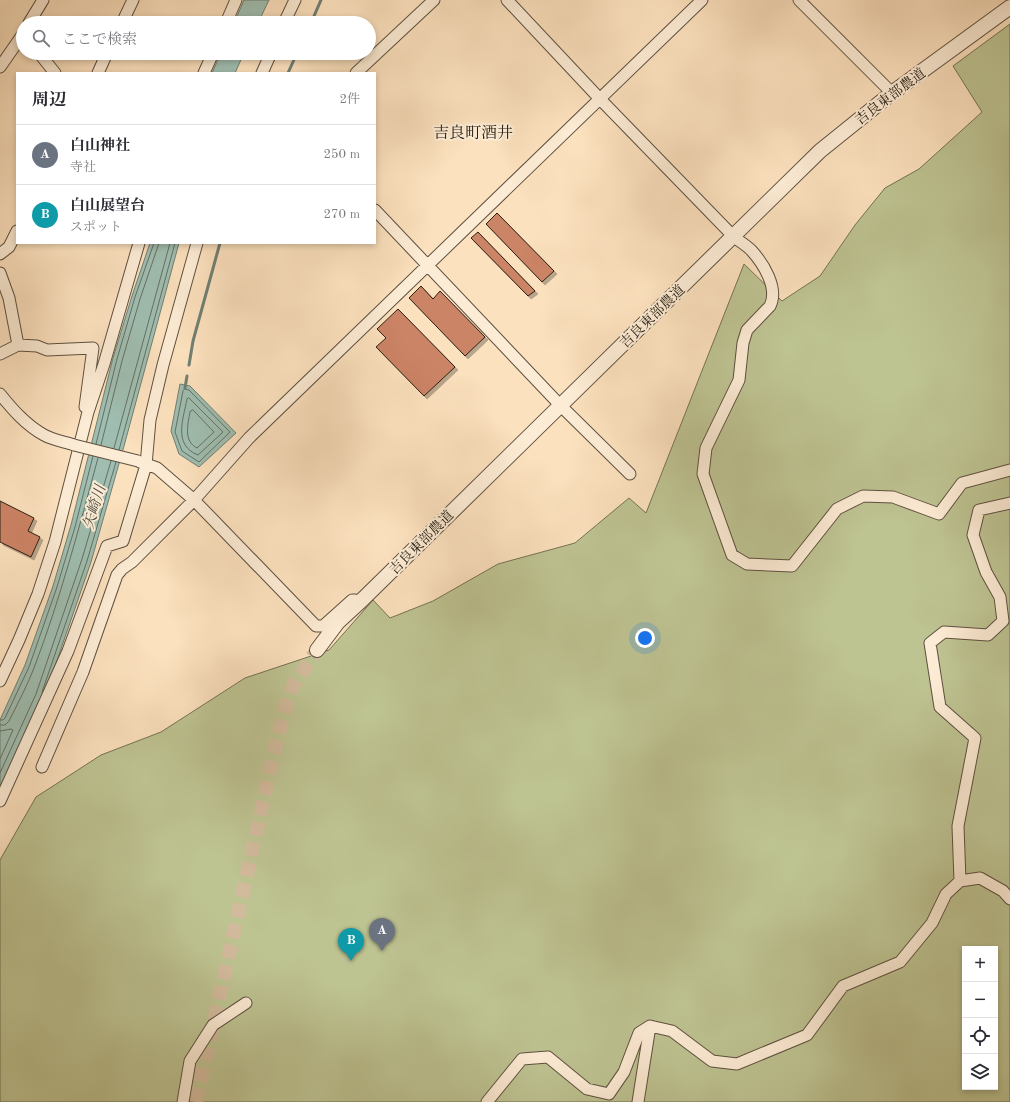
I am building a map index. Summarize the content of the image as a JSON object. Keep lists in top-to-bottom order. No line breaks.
{"streets":{"street":["吉良東部農道"]},"districts":["吉良町酒井"],"water":["矢崎川"],"page":{"search":"ここで検索","heading":["周辺","2件"],"list":[{"mark":"A","name":"白山神社","note":"寺社","value":"250 m"},{"mark":"B","name":"白山展望台","note":"スポット","value":"270 m"}],"pins":["A","B"],"map_buttons":["+","−"]}}
